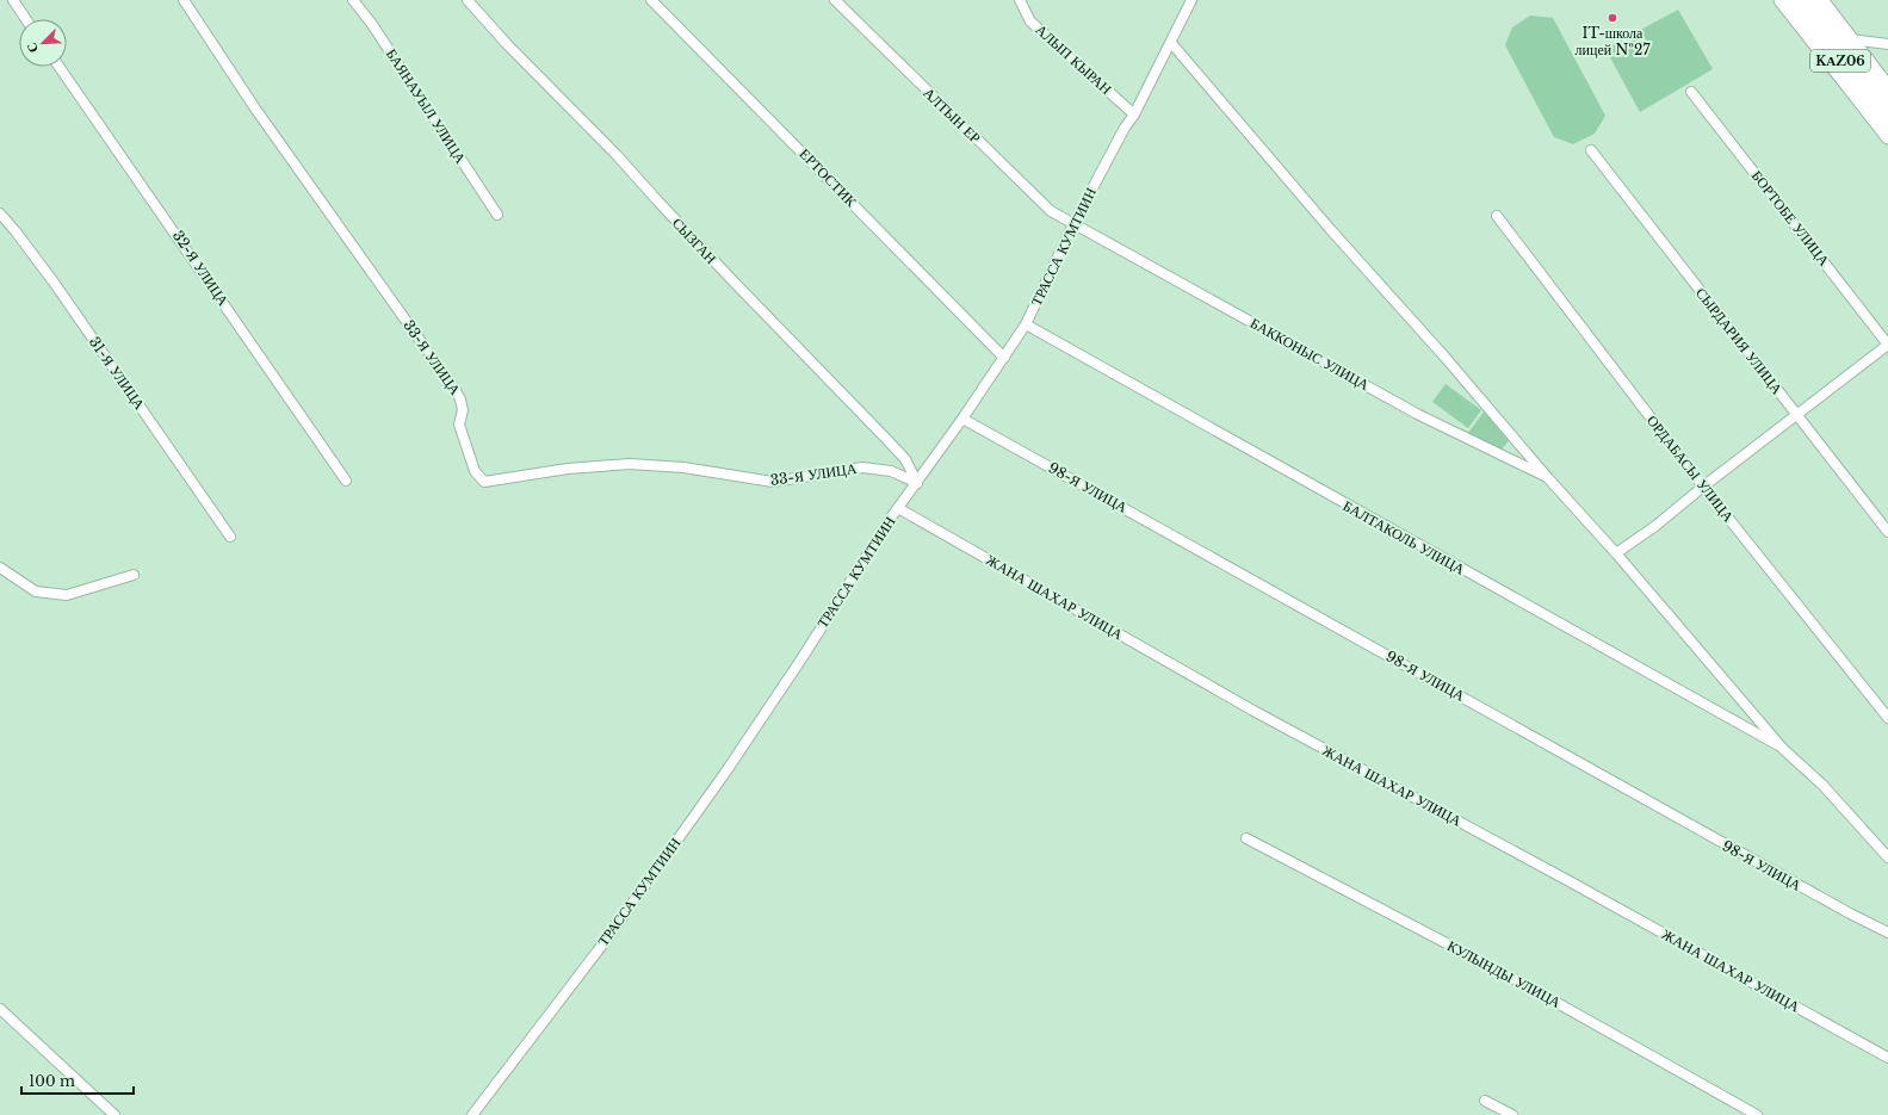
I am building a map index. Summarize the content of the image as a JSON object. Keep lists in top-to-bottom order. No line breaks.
{"streets":{"highway":["KАZ06"],"street":["АЛЫП КЫРАН","БАЯНАУЫЛ УЛИЦА","АЛТЫН ЕР","ЕРТОСТИК","БОРТОБЕ УЛИЦА","СЫЗГАН","ТРАССА КУМТИИН","32-Я УЛИЦА","СЫРДАРИЯ УЛИЦА","БАККОНЫС УЛИЦА","33-Я УЛИЦА","31-Я УЛИЦА","ОРДАБАСЫ УЛИЦА","98-Я УЛИЦА","БАЛТАКОЛЬ УЛИЦА","ЖАНА ШАХАР УЛИЦА","КУЛЫНДЫ УЛИЦА"]},"crossings":[["АЛЫП КЫРАН","ТРАССА КУМТИИН"],["АЛТЫН ЕР","ТРАССА КУМТИИН"],["АЛТЫН ЕР","БАККОНЫС УЛИЦА"],["ЕРТОСТИК","ТРАССА КУМТИИН"],["СЫЗГАН","ТРАССА КУМТИИН"],["СЫЗГАН","33-Я УЛИЦА"],["ТРАССА КУМТИИН","БАККОНЫС УЛИЦА"],["ТРАССА КУМТИИН","33-Я УЛИЦА"],["ТРАССА КУМТИИН","98-Я УЛИЦА"],["ТРАССА КУМТИИН","БАЛТАКОЛЬ УЛИЦА"],["ТРАССА КУМТИИН","ЖАНА ШАХАР УЛИЦА"]],"places":["IT-школа лицей №27"],"scale_bar":"100 m","north":"bottom left"}
